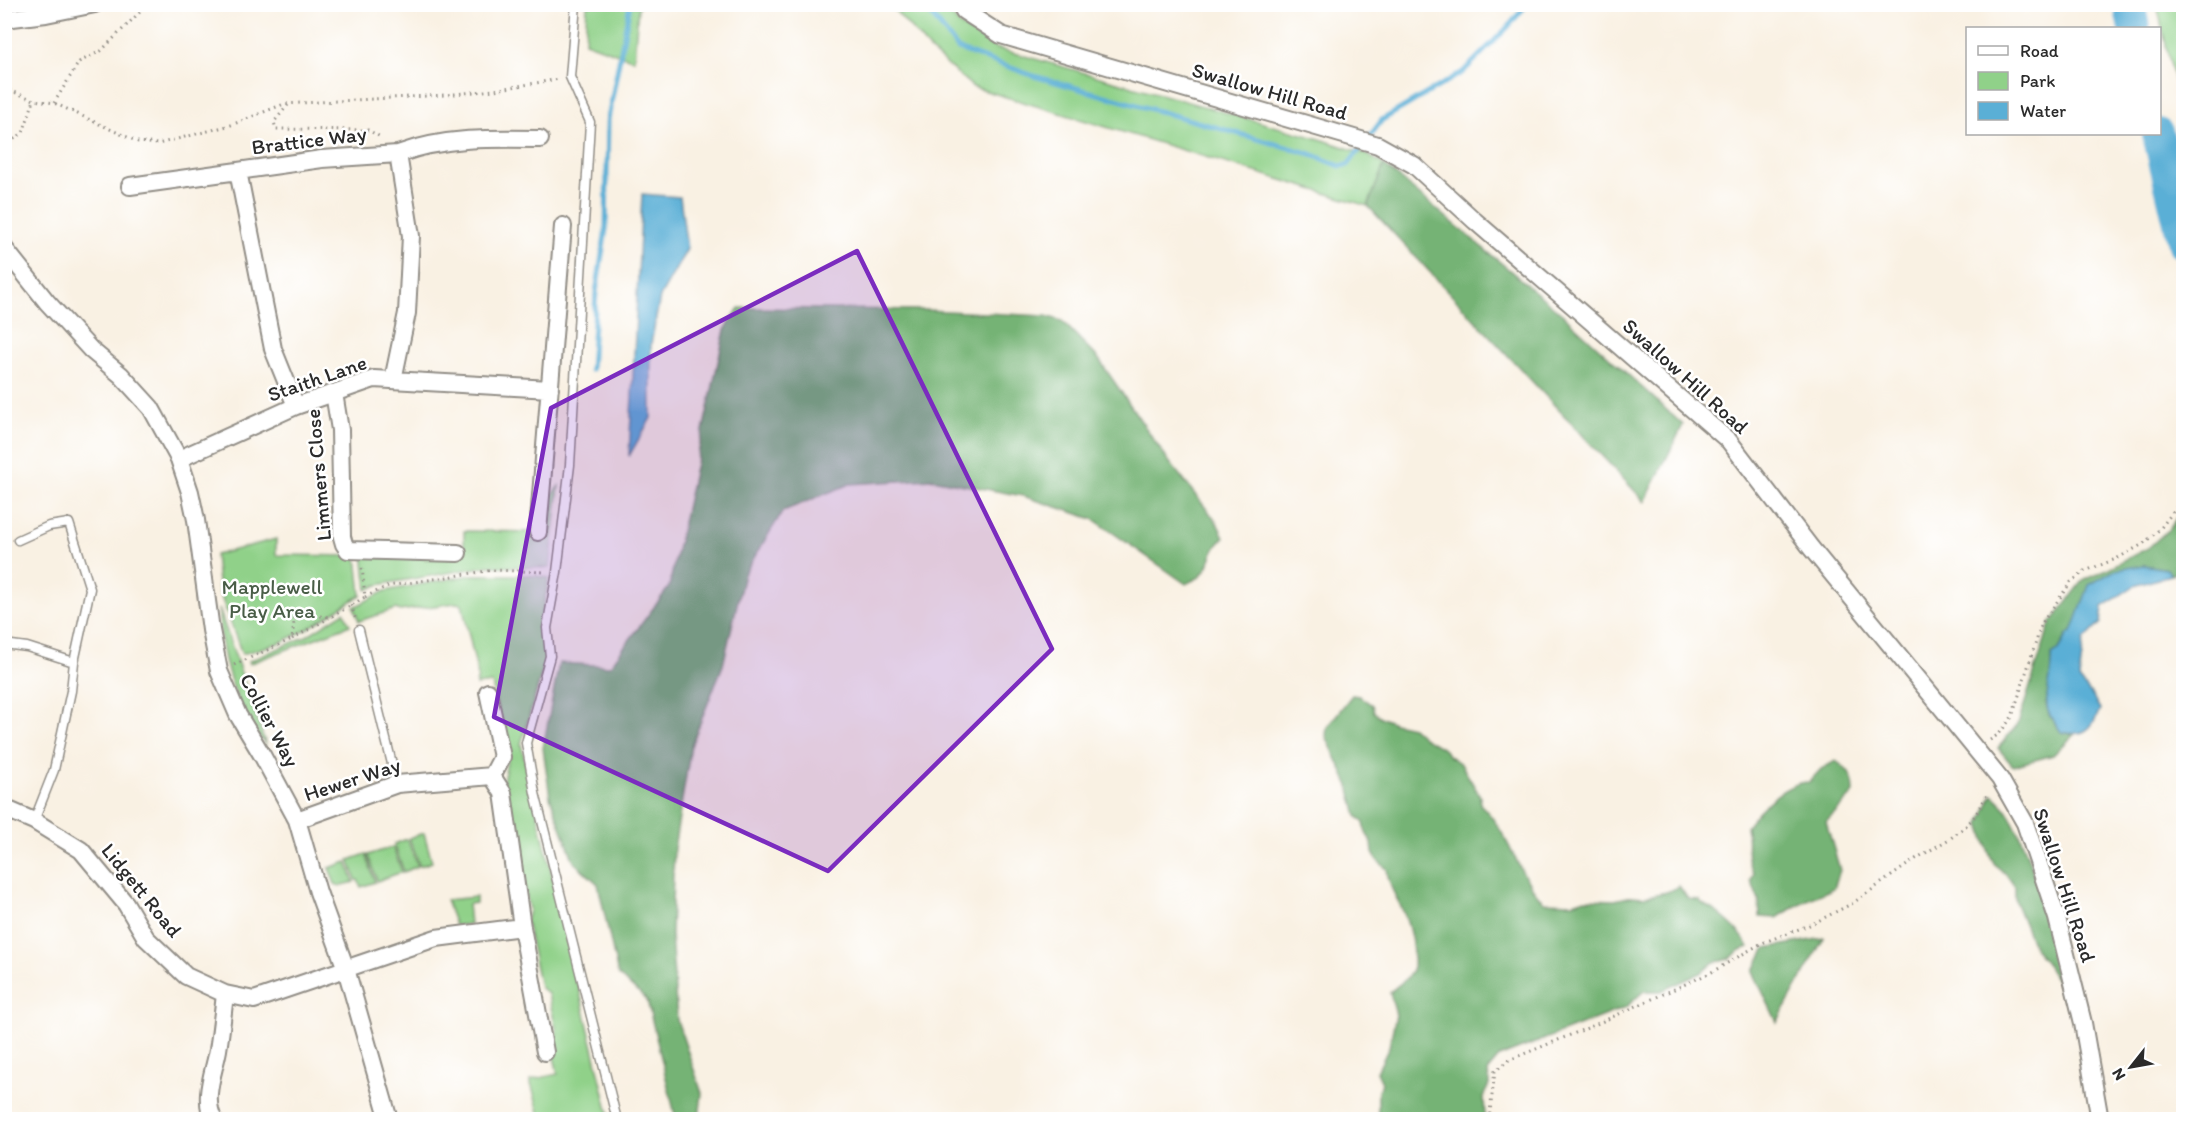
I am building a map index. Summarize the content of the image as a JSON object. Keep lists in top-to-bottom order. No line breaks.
{"streets":{"street":["Swallow Hill Road","Brattice Way","Staith Lane","Limmers Close","Collier Way","Hewer Way","Lidgett Road"]},"crossings":[["Brattice Way","Staith Lane"],["Staith Lane","Limmers Close"],["Staith Lane","Collier Way"],["Collier Way","Hewer Way"],["Collier Way","Lidgett Road"]],"parks":["Mapplewell Play Area"],"legend":["Road","Park","Water"],"north":"bottom left"}
